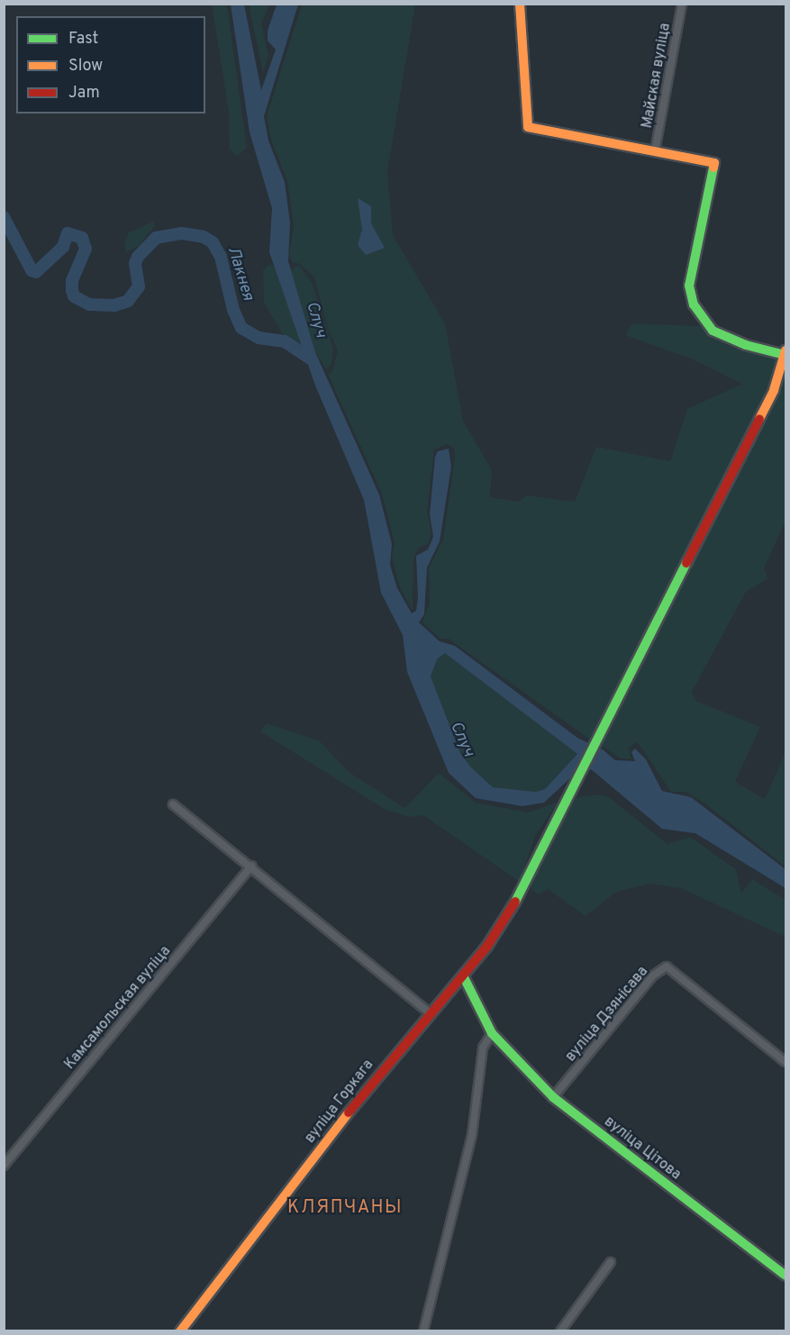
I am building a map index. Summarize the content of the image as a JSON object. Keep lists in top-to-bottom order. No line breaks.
{"streets":{"main road":["вуліца Горкага","вуліца Цітова"],"street":["Майская вуліца","Камсамольская вуліца","вуліца Дзянісава"]},"crossings":[["вуліца Дзянісава","вуліца Цітова"],["вуліца Горкага","вуліца Цітова"]],"districts":["КЛЯПЧАНЫ"],"water":["Лакнея","Случ"],"legend":["Fast","Slow","Jam"]}
